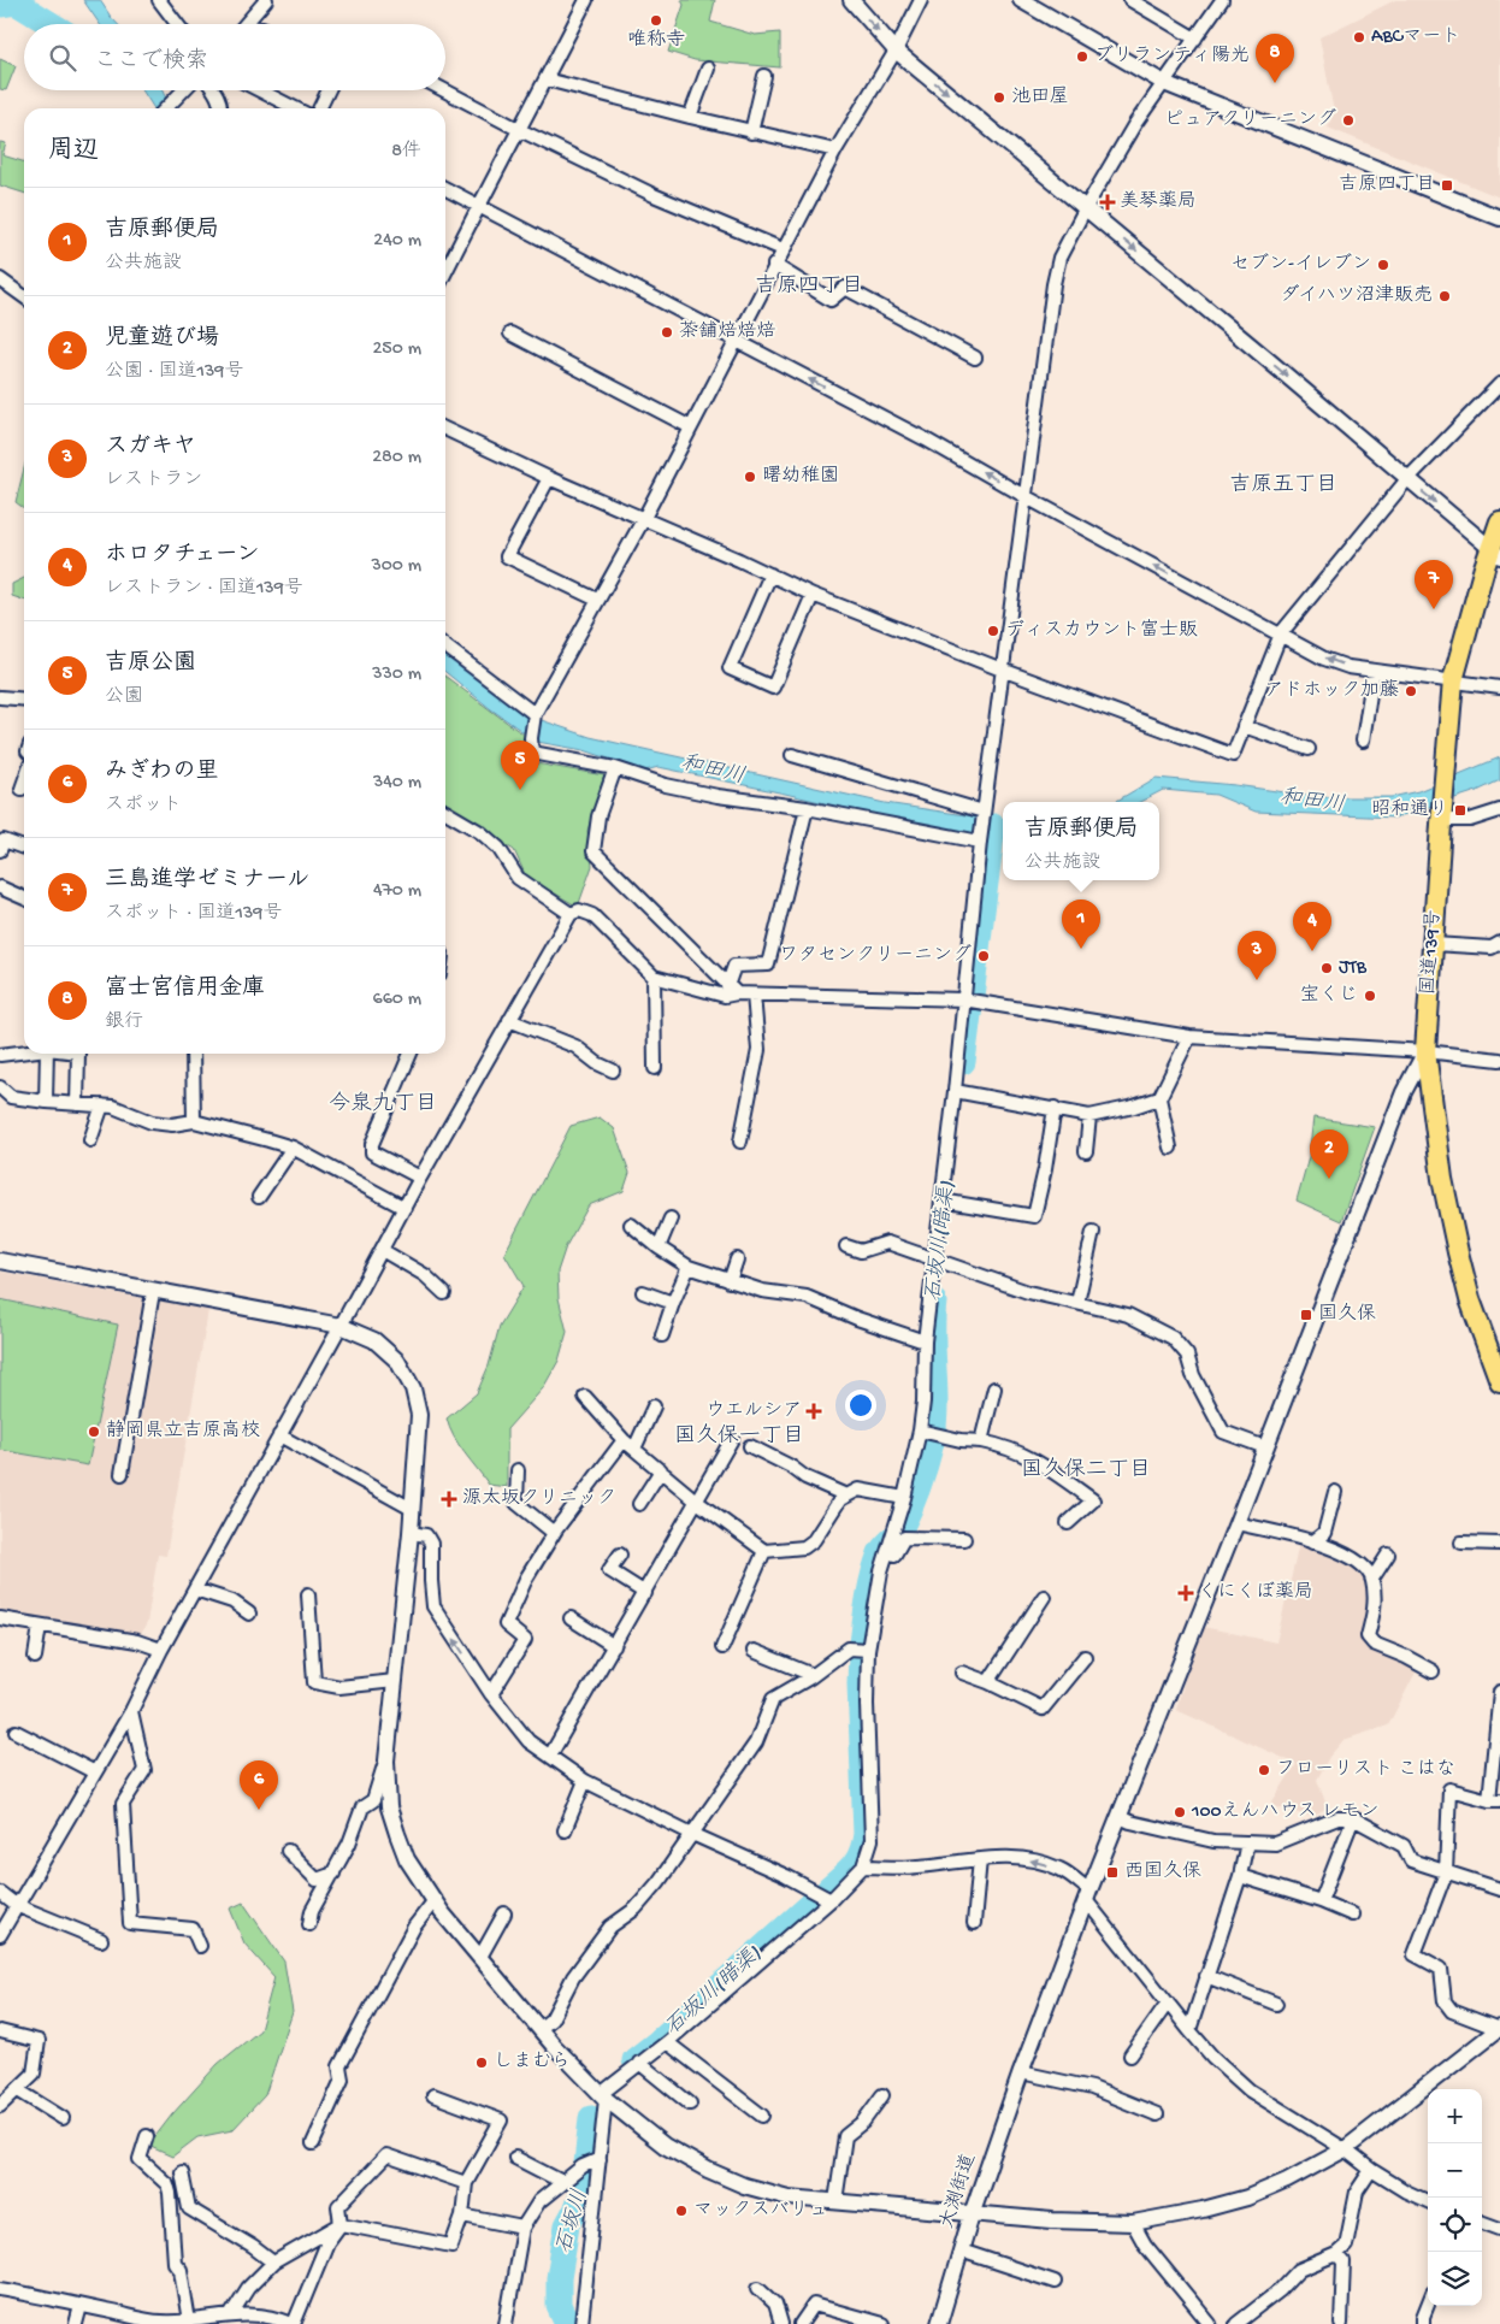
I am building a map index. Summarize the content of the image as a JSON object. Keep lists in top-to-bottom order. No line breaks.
{"streets":{"highway":["国道139号"],"street":["大渕街道"]},"crossings":[["国道139号","大渕街道"]],"districts":["吉原四丁目","吉原五丁目","今泉九丁目","国久保一丁目","国久保二丁目"],"water":["和田川","石坂川(暗渠)","石坂川"],"places":{"other":["唯称寺","ABCマート","ブリランティ陽光","池田屋","ピュアクリーニング","セブン-イレブン","ダイハツ沼津販売","茶舗焙焙焙","曙幼稚園","ディスカウント富士販","アドホック加藤","ワタセンクリーニング","JTB","宝くじ","静岡県立吉原高校","フローリスト こはな","100えんハウス レモン","しまむら","マックスバリュ"],"transit":["吉原四丁目","昭和通り","国久保","西国久保"],"health":["美琴薬局","ウエルシア","源太坂クリニック","くにくぼ薬局"]},"page":{"search":"ここで検索","pins":["8","7","5","1","4","3","2","6"],"heading":["周辺","8件"],"list":[{"mark":"1","name":"吉原郵便局","note":"公共施設","value":"240 m"},{"mark":"2","name":"児童遊び場","note":"公園 · 国道139号","value":"250 m"},{"mark":"3","name":"スガキヤ","note":"レストラン","value":"280 m"},{"mark":"4","name":"ホロタチェーン","note":"レストラン · 国道139号","value":"300 m"},{"mark":"5","name":"吉原公園","note":"公園","value":"330 m"},{"mark":"6","name":"みぎわの里","note":"スポット","value":"340 m"},{"mark":"7","name":"三島進学ゼミナール","note":"スポット · 国道139号","value":"470 m"},{"mark":"8","name":"富士宮信用金庫","note":"銀行","value":"660 m"}],"popup":["吉原郵便局","公共施設"],"map_buttons":["+","−"]}}
